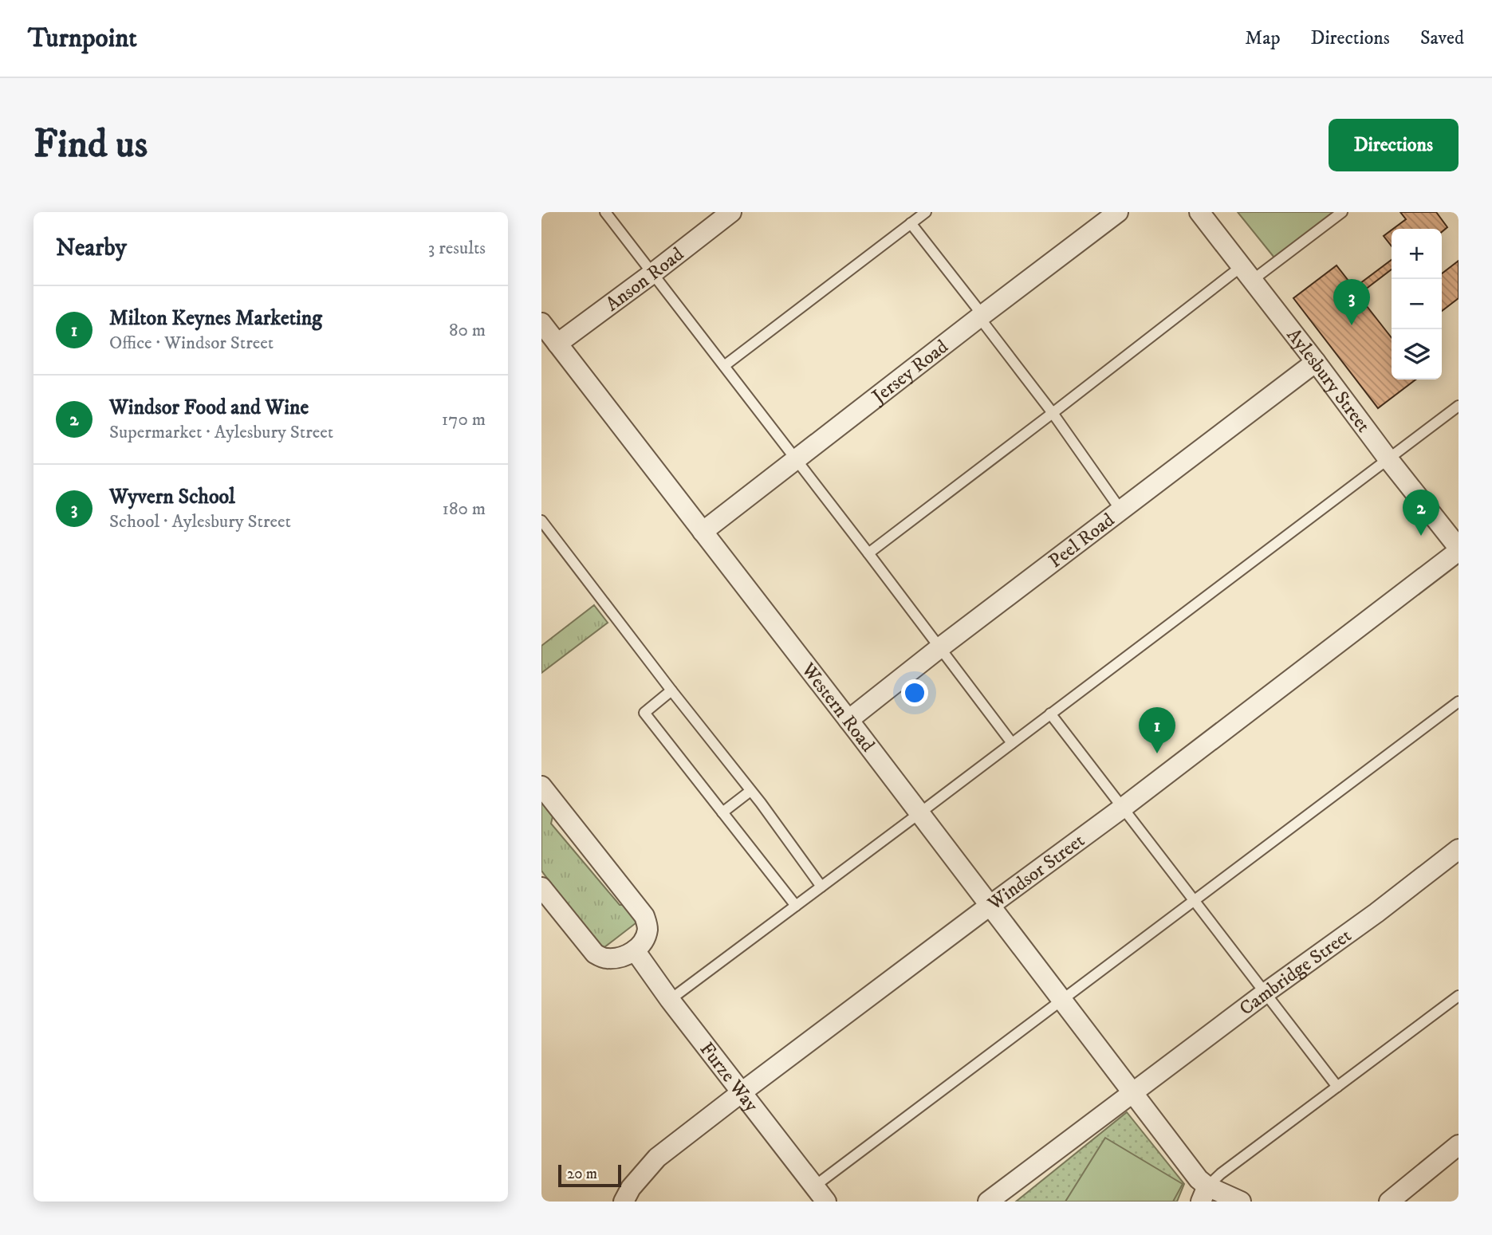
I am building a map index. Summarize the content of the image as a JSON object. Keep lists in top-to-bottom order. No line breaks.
{"streets":{"street":["Anson Road","Jersey Road","Aylesbury Street","Peel Road","Western Road","Windsor Street","Cambridge Street","Furze Way"]},"crossings":[["Anson Road","Western Road"],["Jersey Road","Western Road"],["Aylesbury Street","Peel Road"],["Aylesbury Street","Windsor Street"],["Peel Road","Western Road"],["Western Road","Windsor Street"],["Western Road","Cambridge Street"],["Windsor Street","Furze Way"]],"scale_bar":"20 m","page":{"header":"Turnpoint","nav":["Map","Directions","Saved"],"buttons":"Directions","title":"Find us","heading":["Nearby","3 results"],"map_buttons":["+","−"],"pins":["3","2","1"],"list":[{"mark":"1","name":"Milton Keynes Marketing","note":"Office · Windsor Street","value":"80 m"},{"mark":"2","name":"Windsor Food and Wine","note":"Supermarket · Aylesbury Street","value":"170 m"},{"mark":"3","name":"Wyvern School","note":"School · Aylesbury Street","value":"180 m"}],"scale":"20 m"}}
